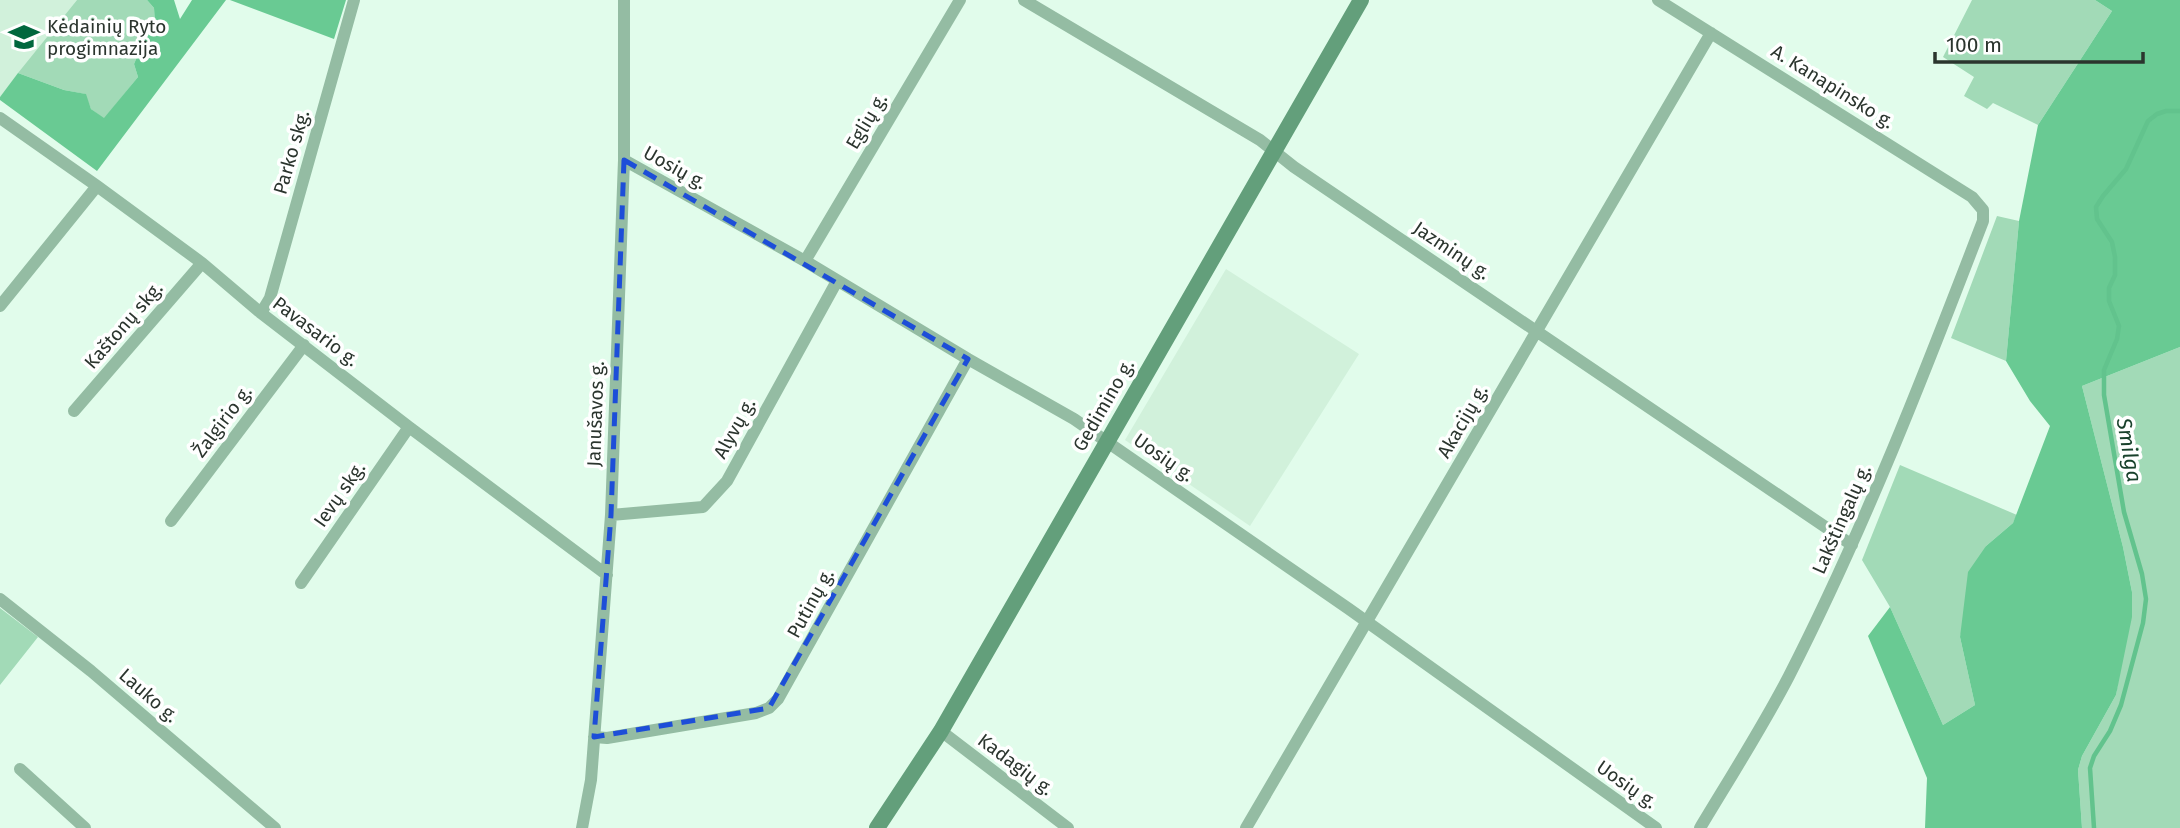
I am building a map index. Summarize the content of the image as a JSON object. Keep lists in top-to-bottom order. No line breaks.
{"streets":{"main road":["Gedimino g."],"street":["A. Kanapinsko g.","Eglių g.","Parko skg.","Uosių g.","Jazminų g.","Kaštonų skg.","Pavasario g.","Janušavos g.","Žalgirio g.","Akacijų g.","Alyvų g.","Ievų skg.","Lakštingalų g.","Putinų g.","Lauko g.","Kadagių g."]},"crossings":[["A. Kanapinsko g.","Akacijų g."],["A. Kanapinsko g.","Lakštingalų g."],["Eglių g.","Uosių g."],["Parko skg.","Pavasario g."],["Uosių g.","Gedimino g."],["Uosių g.","Janušavos g."],["Uosių g.","Akacijų g."],["Uosių g.","Alyvų g."],["Uosių g.","Putinų g."],["Jazminų g.","Gedimino g."],["Jazminų g.","Akacijų g."],["Jazminų g.","Lakštingalų g."],["Kaštonų skg.","Pavasario g."],["Pavasario g.","Janušavos g."],["Pavasario g.","Žalgirio g."],["Pavasario g.","Ievų skg."],["Gedimino g.","Kadagių g."],["Janušavos g.","Alyvų g."],["Janušavos g.","Putinų g."]],"water":["Smilga"],"places":{"school or university":["Kėdainių Ryto progimnazija"]},"scale_bar":"100 m"}
